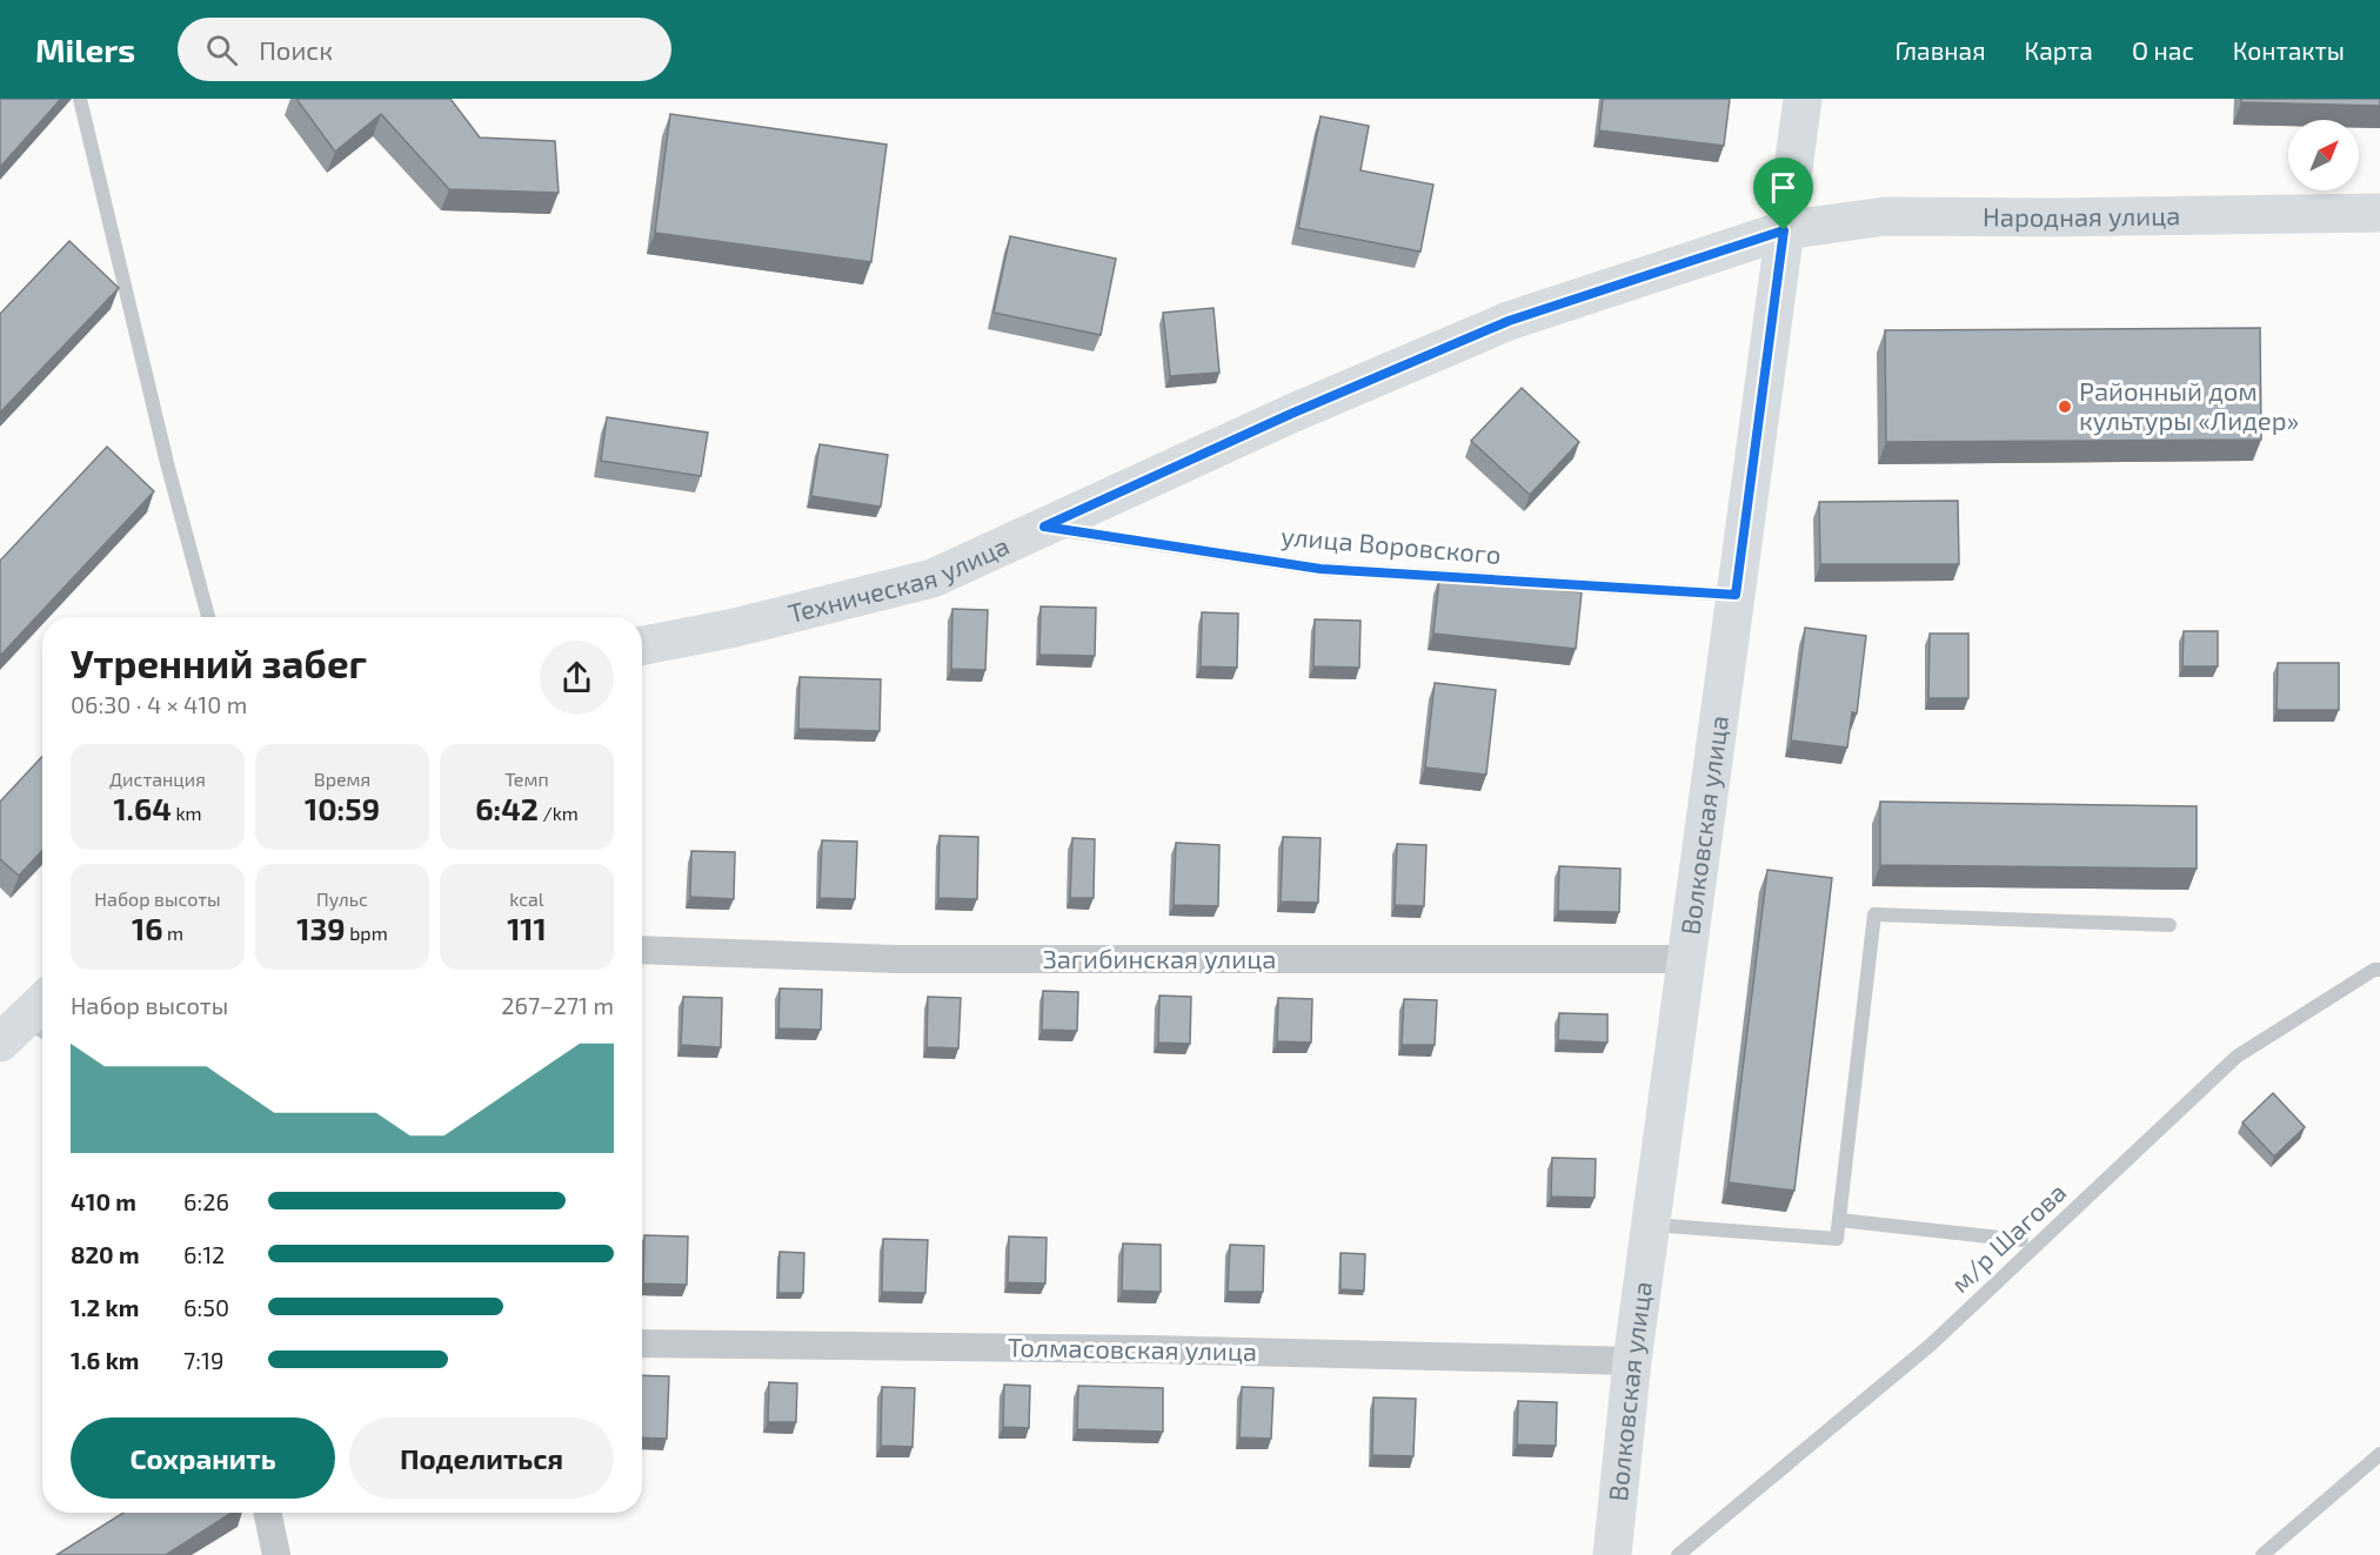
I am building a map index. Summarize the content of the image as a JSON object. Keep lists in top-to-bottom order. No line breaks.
{"streets":{"street":["Народная улица","Техническая улица","Волковская улица","Загибинская улица","Толмасовская улица"],"lane":["улица Воровского","м/р Шагова"]},"crossings":[["Народная улица","Техническая улица"],["Народная улица","Волковская улица"],["улица Воровского","Техническая улица"],["улица Воровского","Волковская улица"],["Техническая улица","Волковская улица"],["Волковская улица","Загибинская улица"],["Волковская улица","Толмасовская улица"]],"places":["Районный дом культуры «Лидер»"],"north":"top right","page":{"header":"Milers","search":"Поиск","nav":["Главная","Карта","О нас","Контакты"],"heading":["Утренний забег","06:30 · 4 × 410 m"],"stats":[["Дистанция","1.64 km"],["Время","10:59"],["Темп","6:42 /km"],["Набор высоты","16 m"],["Пульс","139 bpm"],["kcal","111"]],"chart":["Набор высоты","267–271 m"],"list":[{"name":"410 m","note":"6:26"},{"name":"820 m","note":"6:12"},{"name":"1.2 km","note":"6:50"},{"name":"1.6 km","note":"7:19"}],"buttons":["Сохранить","Поделиться"]}}
